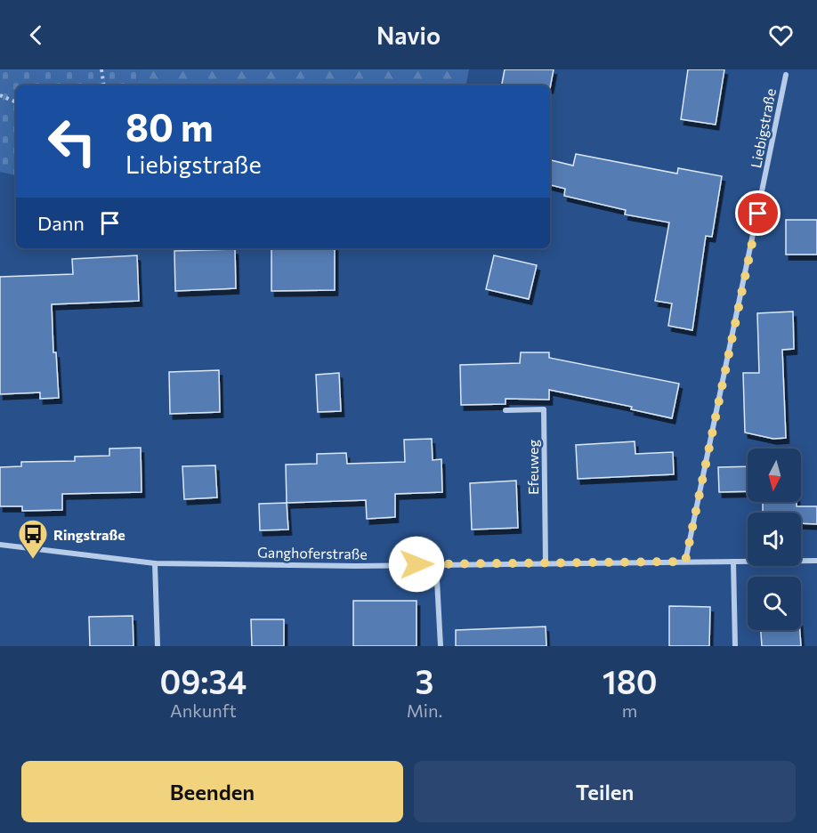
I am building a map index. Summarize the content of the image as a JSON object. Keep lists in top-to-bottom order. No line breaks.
{"streets":{"street":["Liebigstraße","Efeuweg","Ganghoferstraße"]},"crossings":[["Liebigstraße","Ganghoferstraße"],["Efeuweg","Ganghoferstraße"]],"places":{"bus stop":["Ringstraße"]},"north":"bottom","page":{"header":"Navio","turn":["80 m","Liebigstraße"],"then":"Dann","eta":["09:34","Ankunft","3","Min.","180","m"],"buttons":["Beenden","Teilen"]}}
